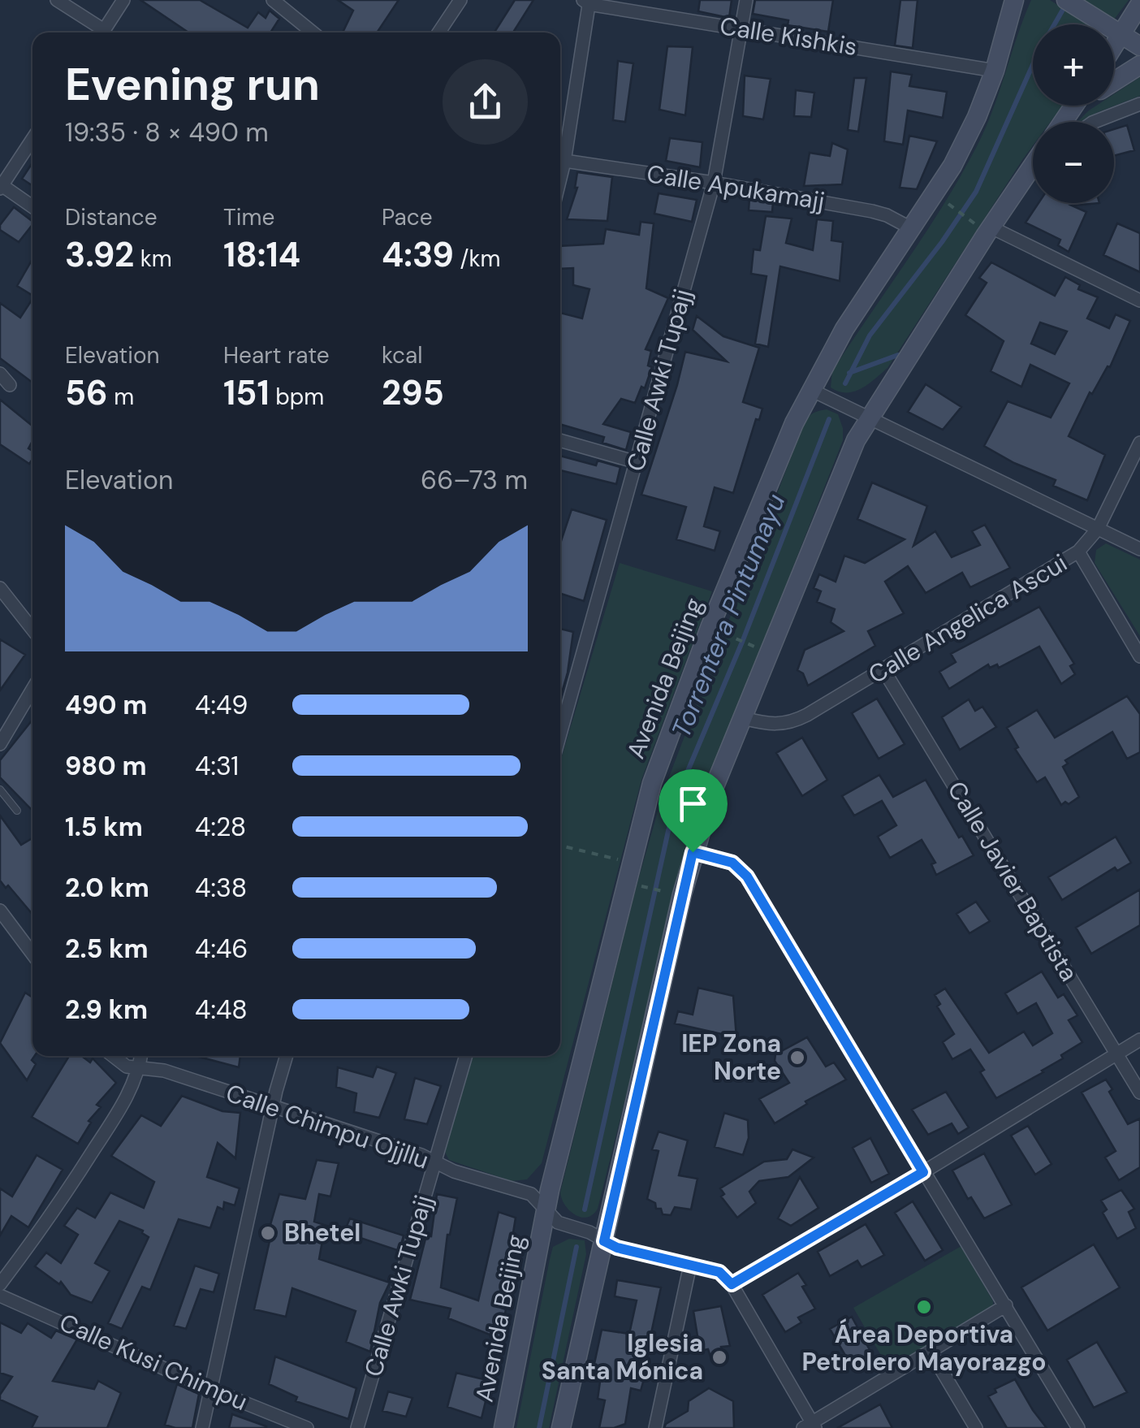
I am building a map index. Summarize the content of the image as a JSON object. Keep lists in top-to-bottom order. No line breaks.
{"streets":{"main road":["Avenida Beijing"],"street":["Calle Kishkis","Calle Apukamajj","Calle Awki Tupajj","Calle Angelica Ascui","Calle Javier Baptista","Calle Chimpu Ojjllu","Calle Kusi Chimpu"]},"crossings":[["Calle Kishkis","Calle Awki Tupajj"],["Calle Kishkis","Avenida Beijing"],["Calle Apukamajj","Calle Awki Tupajj"],["Calle Apukamajj","Avenida Beijing"],["Calle Awki Tupajj","Calle Chimpu Ojjllu"],["Calle Angelica Ascui","Calle Javier Baptista"],["Avenida Beijing","Calle Chimpu Ojjllu"]],"water":["Torrentera Pintumayu"],"places":["IEP Zona Norte","Bhetel","Área Deportiva Petrolero Mayorazgo","Iglesia Santa Mónica"],"page":{"map_buttons":["+","−"],"heading":["Evening run","19:35 · 8 × 490 m"],"stats":[["Distance","3.92 km"],["Time","18:14"],["Pace","4:39 /km"],["Elevation","56 m"],["Heart rate","151 bpm"],["kcal","295"]],"chart":["Elevation","66–73 m"],"list":[{"name":"490 m","note":"4:49"},{"name":"980 m","note":"4:31"},{"name":"1.5 km","note":"4:28"},{"name":"2.0 km","note":"4:38"},{"name":"2.5 km","note":"4:46"},{"name":"2.9 km","note":"4:48"}]}}
